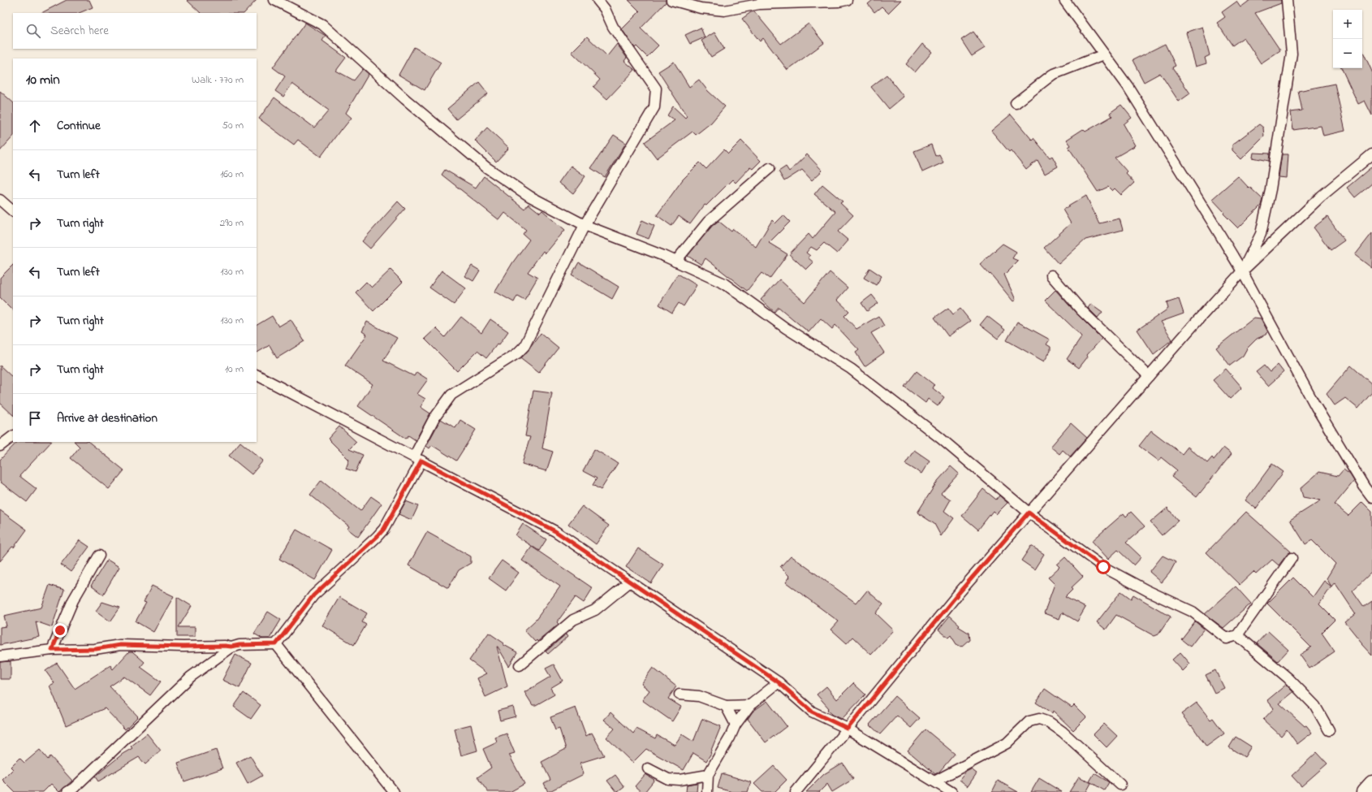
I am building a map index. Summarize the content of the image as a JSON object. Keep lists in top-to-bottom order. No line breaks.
{"page":{"map_buttons":["+","−"],"search":"Search here","heading":["10 min","Walk · 770 m"],"list":[["Continue","50 m"],["Turn left","160 m"],["Turn right","290 m"],["Turn left","130 m"],["Turn right","130 m"],["Turn right","10 m"],"Arrive at destination"]}}
